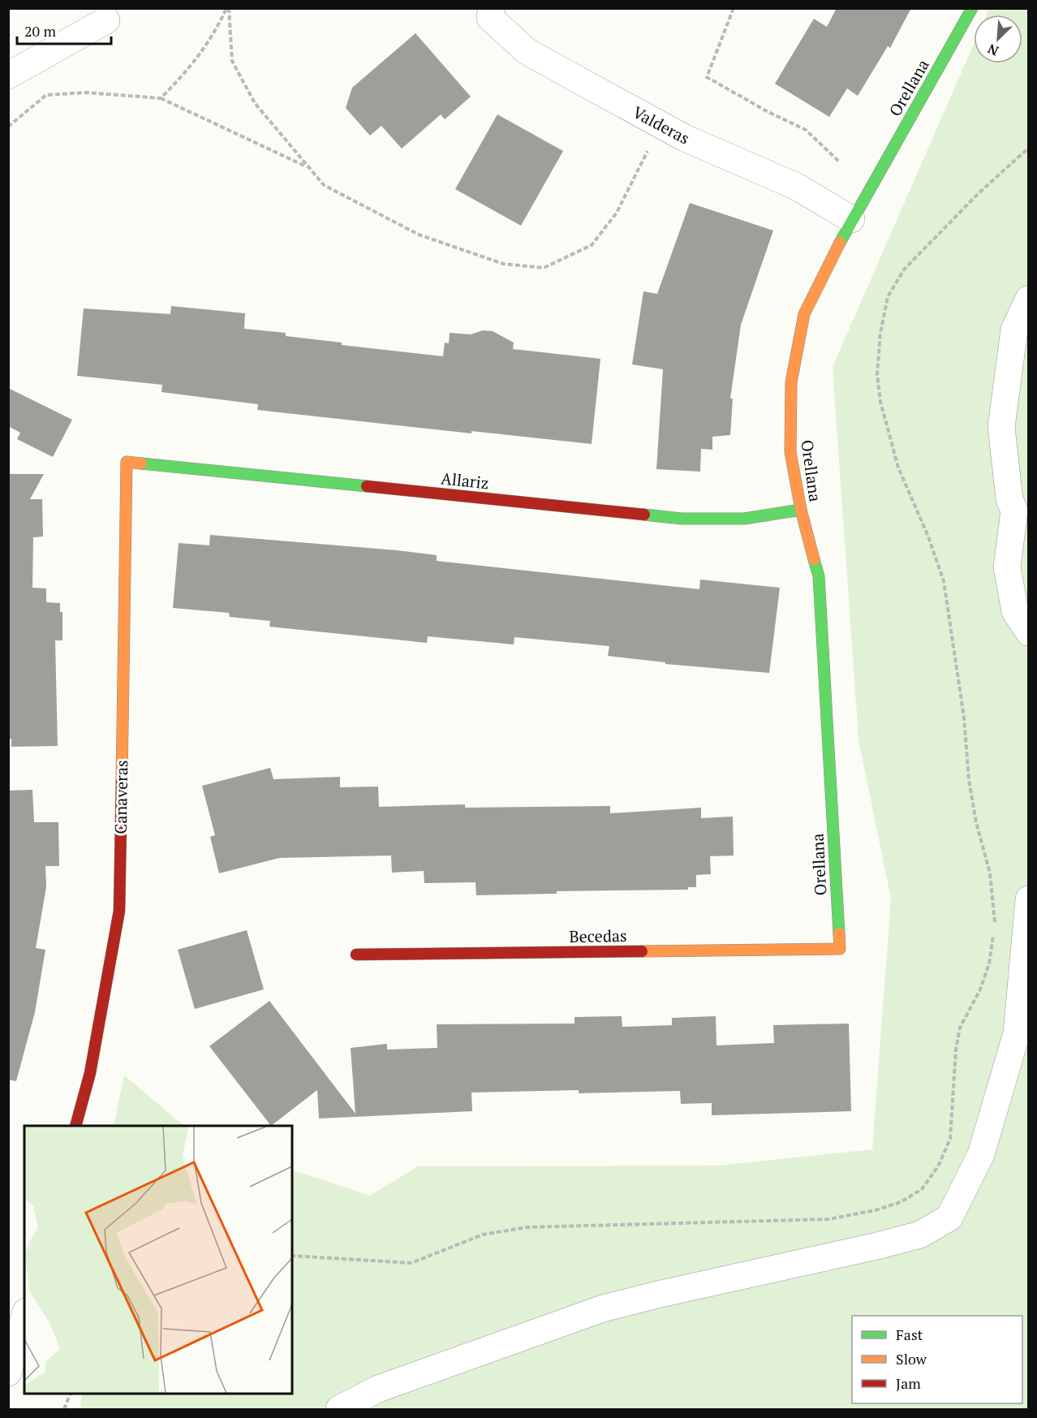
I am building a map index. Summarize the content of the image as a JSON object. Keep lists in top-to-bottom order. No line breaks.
{"streets":{"street":["Orellana","Valderas","Allariz","Canaveras","Becedas"]},"crossings":[["Orellana","Valderas"],["Orellana","Allariz"],["Orellana","Becedas"],["Allariz","Canaveras"]],"legend":["Fast","Slow","Jam"],"scale_bar":"20 m","north":"bottom left"}
